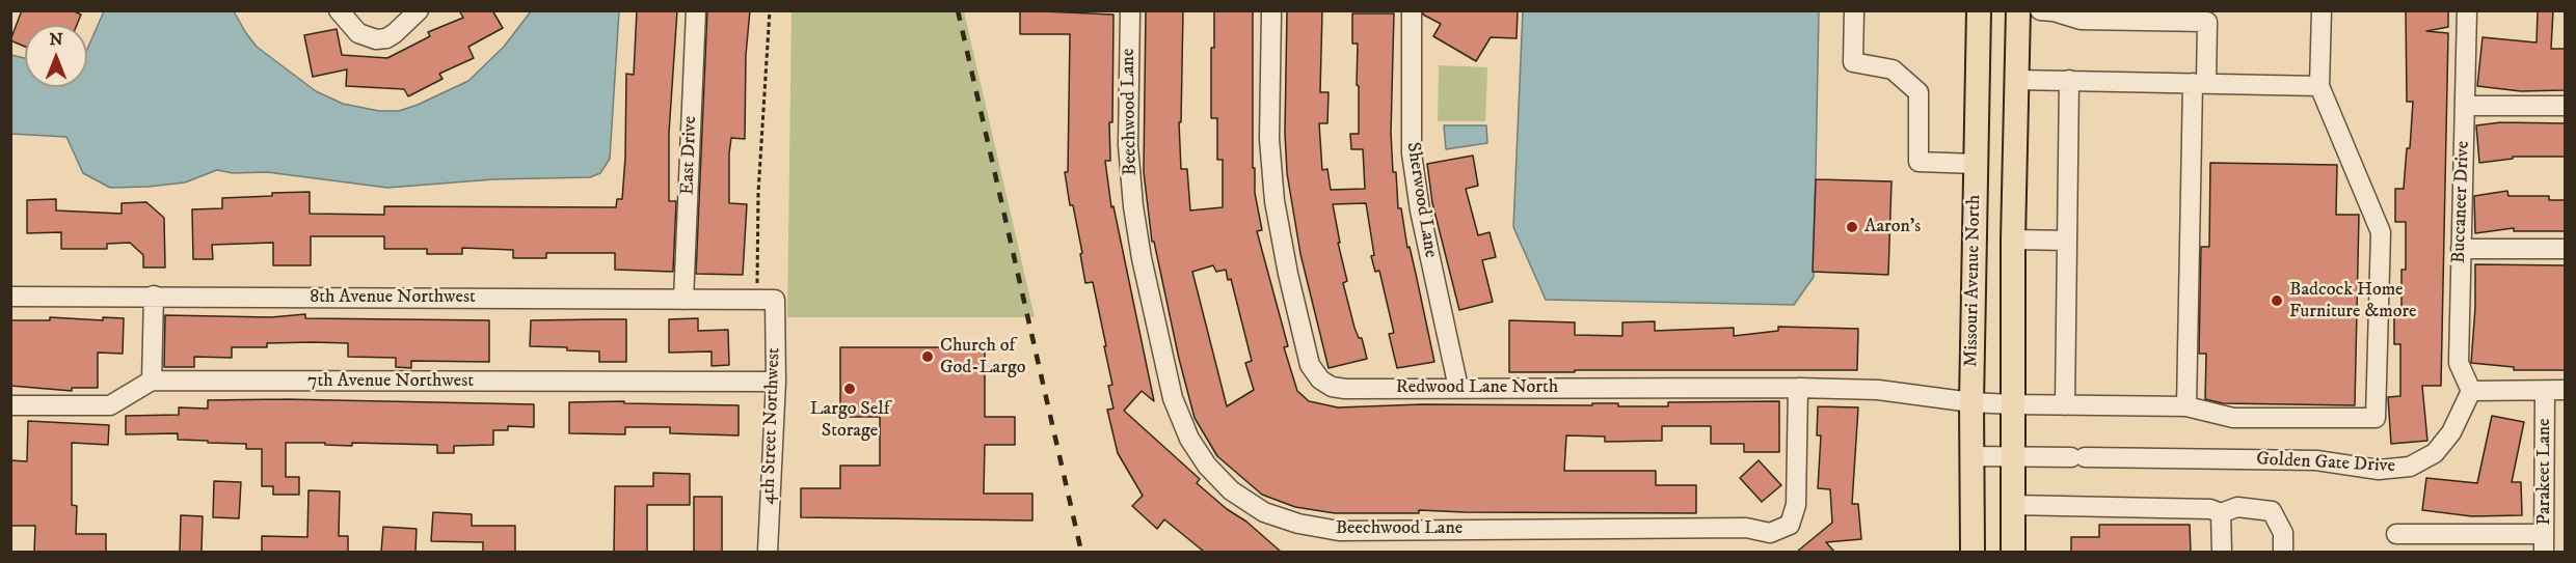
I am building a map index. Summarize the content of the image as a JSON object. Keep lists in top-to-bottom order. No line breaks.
{"streets":{"main road":["Missouri Avenue North"],"street":["Beechwood Lane","East Drive","Sherwood Lane","Buccaneer Drive","8th Avenue Northwest","7th Avenue Northwest","Redwood Lane North","4th Street Northwest","Golden Gate Drive","Parakeet Lane"]},"crossings":[["Beechwood Lane","Redwood Lane North"],["East Drive","8th Avenue Northwest"],["Sherwood Lane","Redwood Lane North"],["Buccaneer Drive","Golden Gate Drive"],["Missouri Avenue North","Redwood Lane North"],["Missouri Avenue North","Golden Gate Drive"],["8th Avenue Northwest","4th Street Northwest"],["7th Avenue Northwest","4th Street Northwest"]],"places":["Aaron's","Badcock Home Furniture &more","Church of God-Largo","Largo Self Storage"],"north":"top"}
